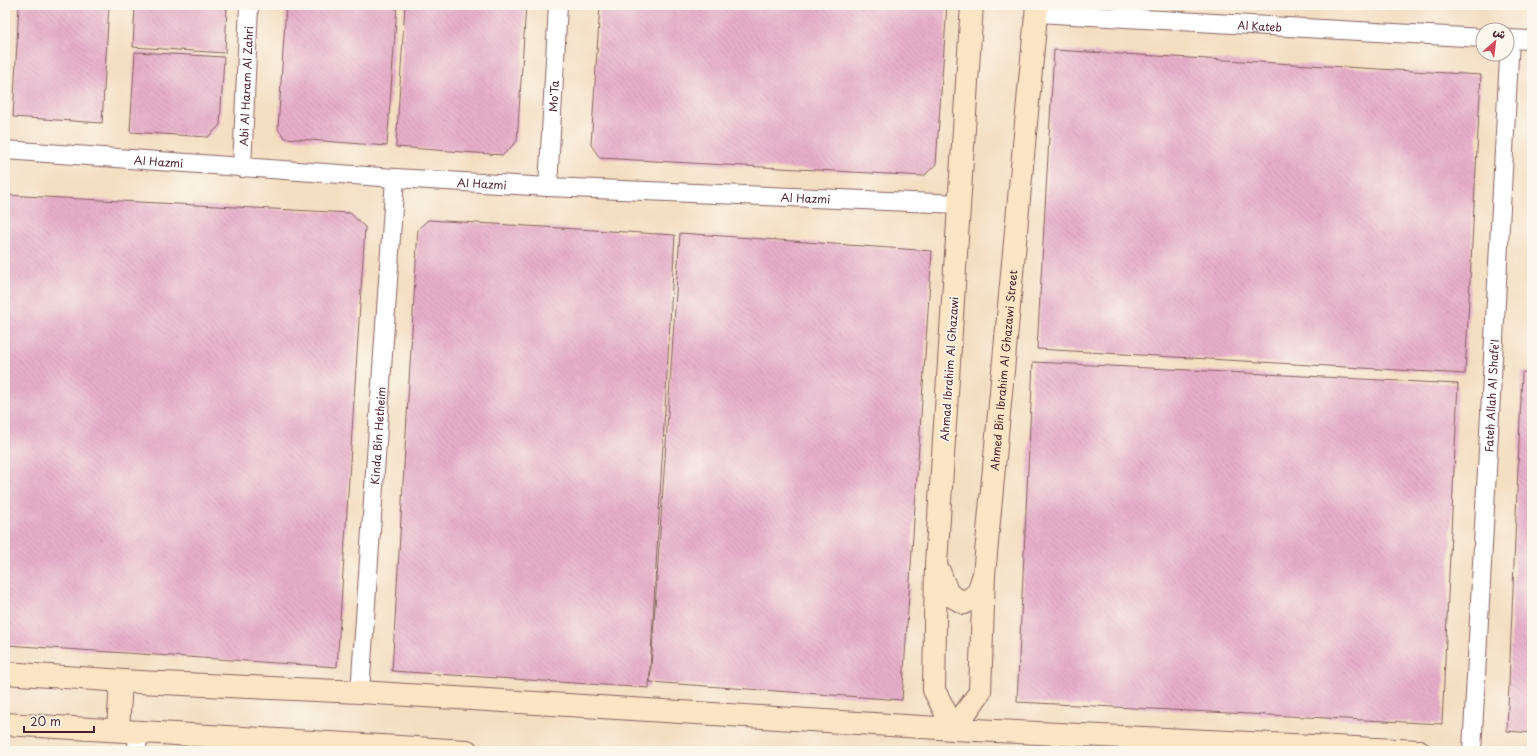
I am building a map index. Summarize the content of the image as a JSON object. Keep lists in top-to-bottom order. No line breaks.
{"streets":{"street":["Al Kateb","Abi Al Haram Al Zahri","Mo'Ta","Al Hazmi","Ahmad Ibrahim Al Ghazawi","Ahmed Bin Ibrahim Al Ghazawi Street","Fateh Allah Al Shafe'I","Kinda Bin Hetheim"]},"crossings":[["Al Kateb","Ahmed Bin Ibrahim Al Ghazawi Street"],["Abi Al Haram Al Zahri","Al Hazmi"],["Mo'Ta","Al Hazmi"],["Al Hazmi","Ahmad Ibrahim Al Ghazawi"],["Al Hazmi","Kinda Bin Hetheim"],["Ahmad Ibrahim Al Ghazawi","Ahmed Bin Ibrahim Al Ghazawi Street"]],"scale_bar":"20 m","north":"top right"}
